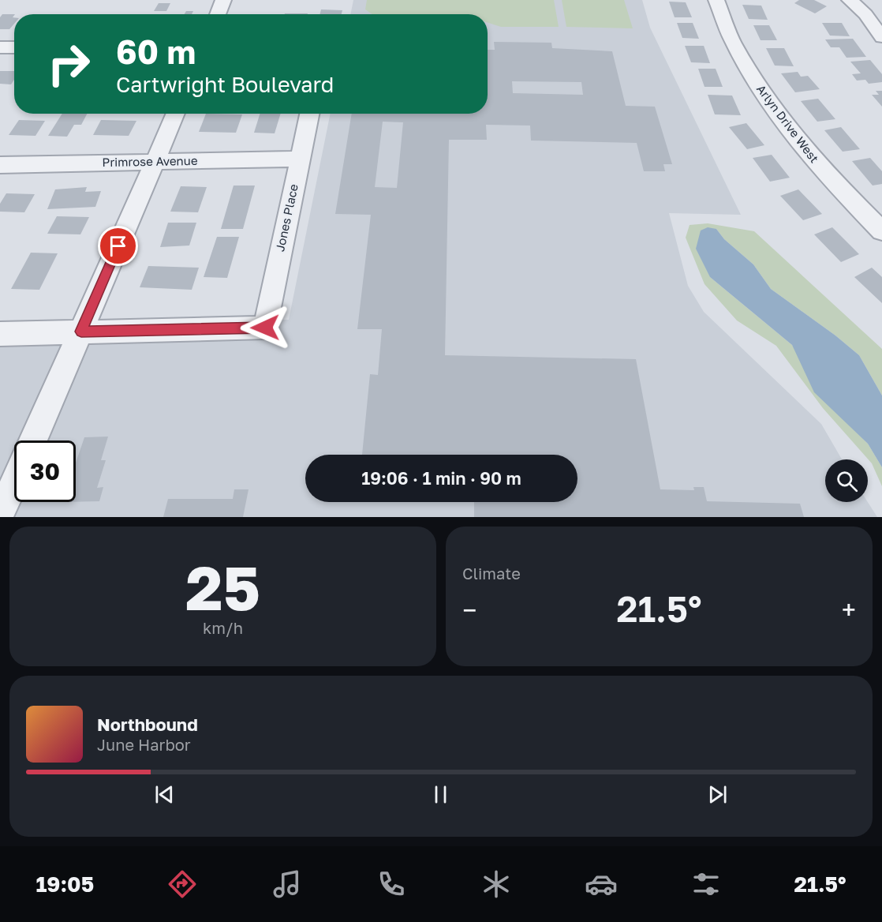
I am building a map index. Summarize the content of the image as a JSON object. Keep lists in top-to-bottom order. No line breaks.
{"streets":{"street":["Arlyn Drive West","Primrose Avenue","Jones Place"]},"crossings":[["Primrose Avenue","Jones Place"]],"page":{"turn":["60 m","Cartwright Boulevard"],"limit":"30","trip":"19:06 · 1 min · 90 m","tile":[["25","km/h"],"Climate"],"heat":["−","21.5°","+"],"song":["Northbound","June Harbor"],"tabs":["19:05","21.5°"]}}
